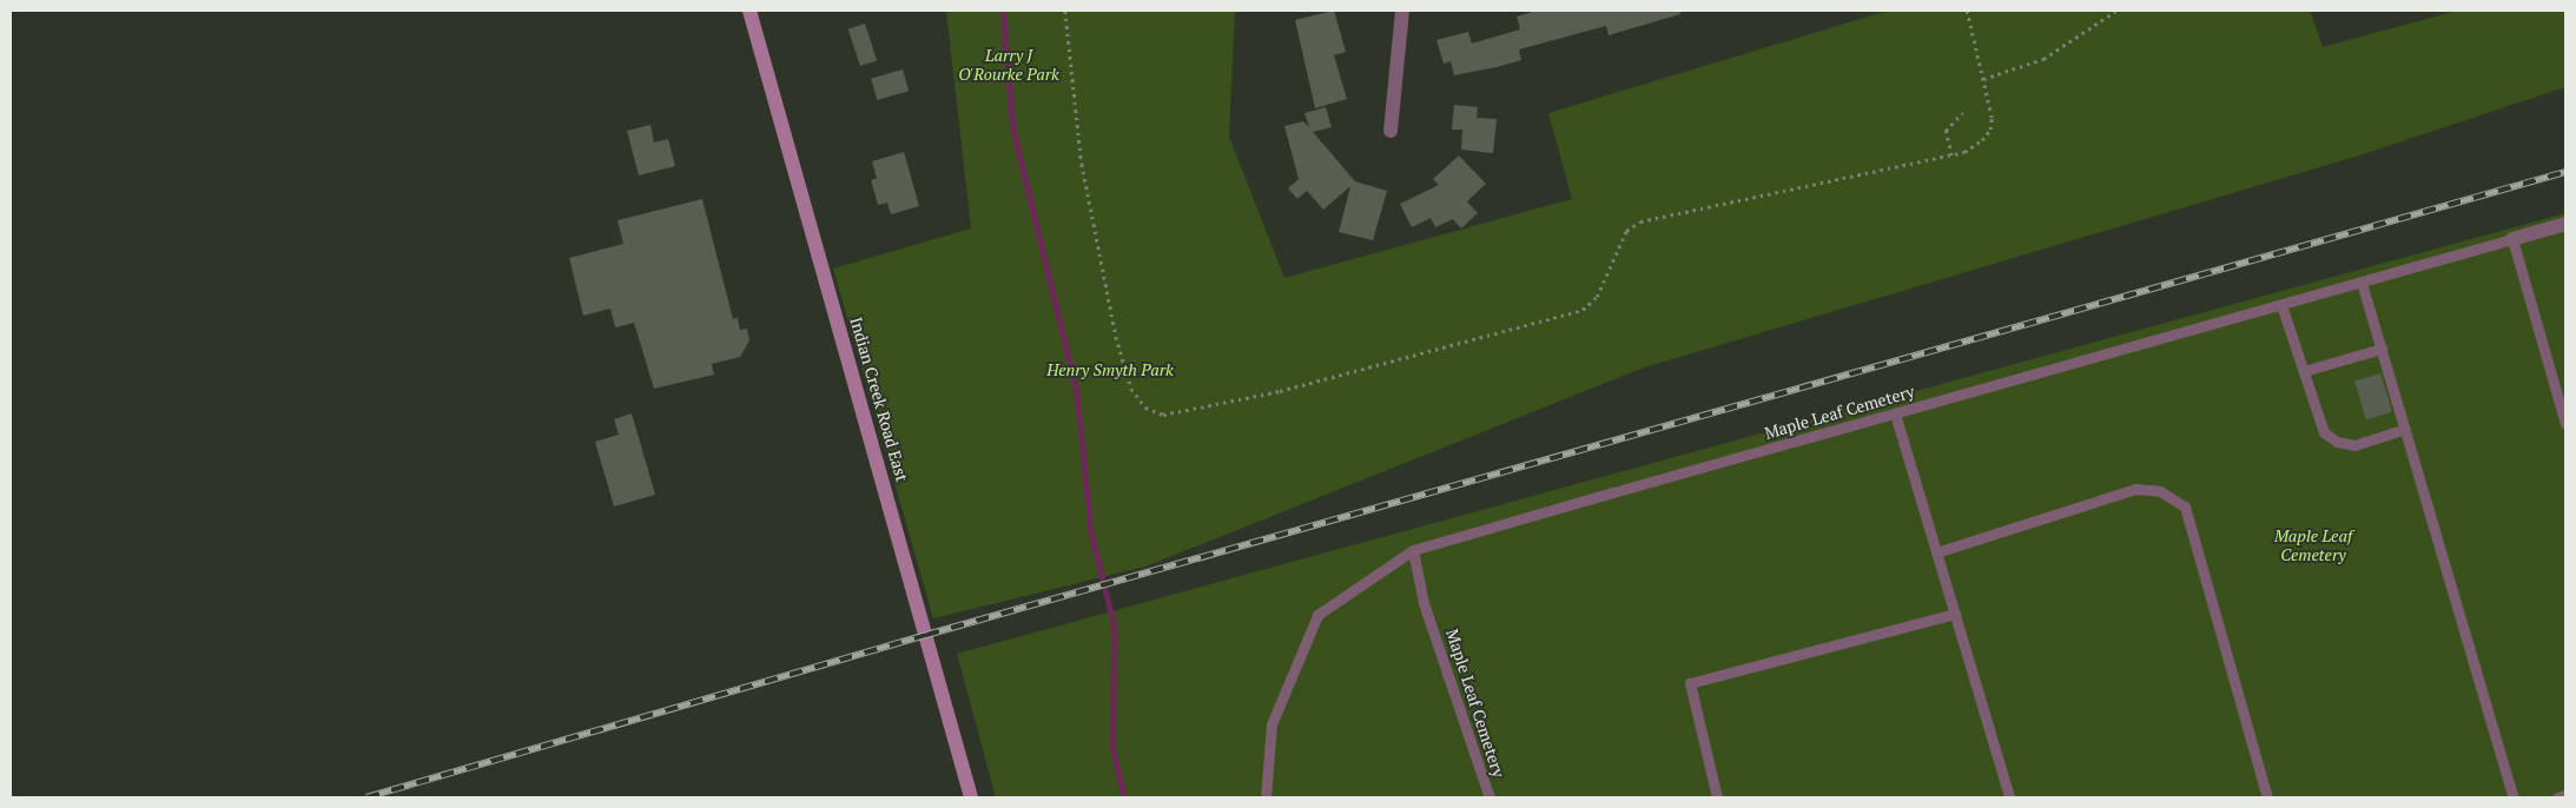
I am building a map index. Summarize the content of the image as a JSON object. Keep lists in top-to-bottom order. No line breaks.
{"streets":{"main road":["Indian Creek Road East"],"lane":["Maple Leaf Cemetery"]},"parks":["Larry J O'Rourke Park","Henry Smyth Park","Maple Leaf Cemetery"]}
